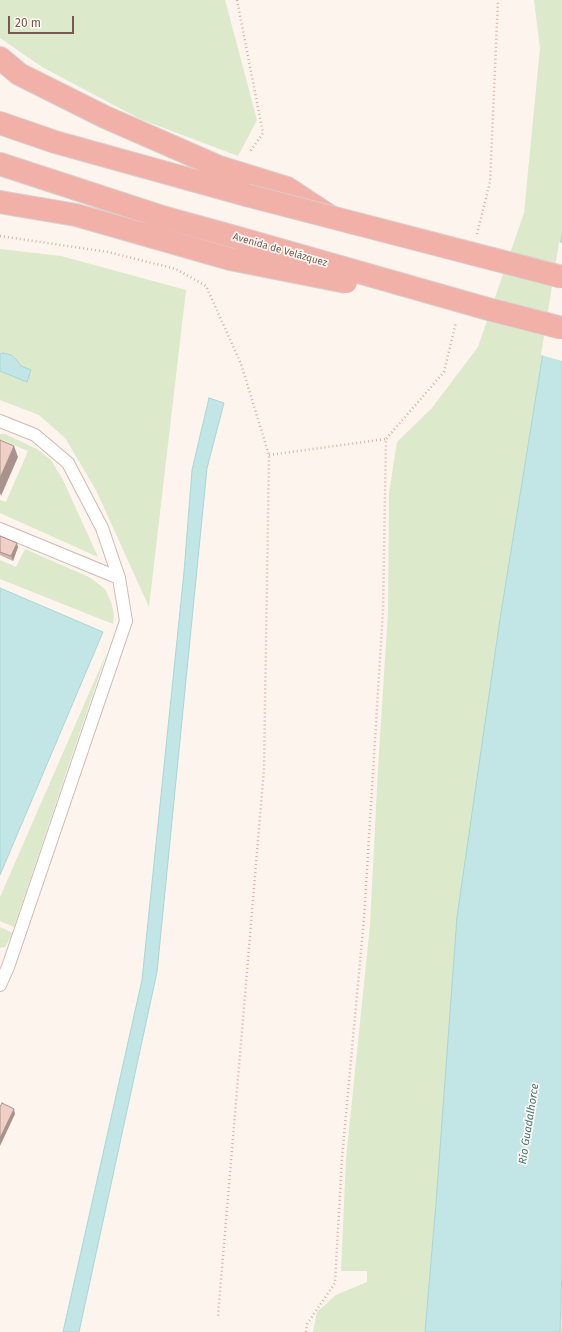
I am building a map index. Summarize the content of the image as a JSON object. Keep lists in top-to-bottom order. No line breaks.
{"streets":{"highway":["Avenida de Velázquez"]},"water":["Río Guadalhorce"],"scale_bar":"20 m"}
